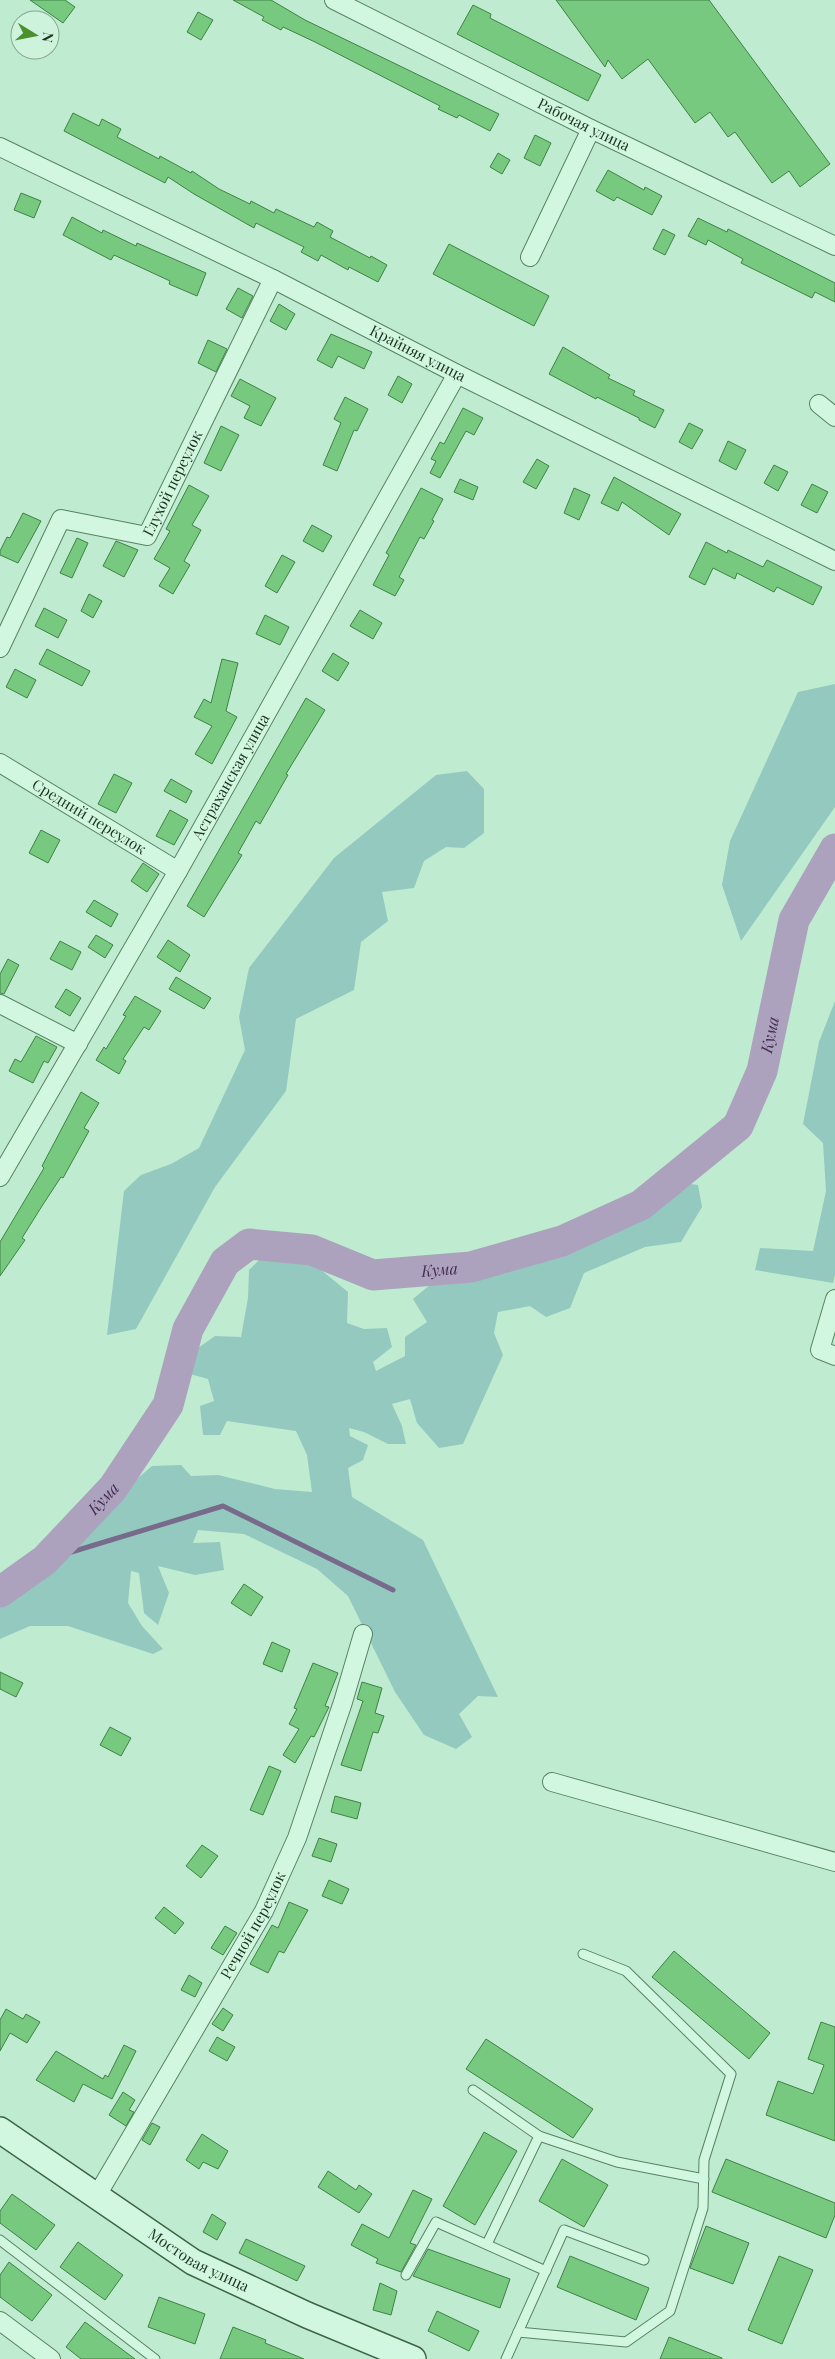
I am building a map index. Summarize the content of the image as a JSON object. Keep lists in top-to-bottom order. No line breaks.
{"streets":{"main road":["Мостовая улица"],"street":["Рабочая улица","Крайняя улица","Глухой переулок","Астраханская улица","Средний переулок","Речной переулок"]},"crossings":[["Крайняя улица","Глухой переулок"],["Крайняя улица","Астраханская улица"],["Астраханская улица","Средний переулок"],["Речной переулок","Мостовая улица"]],"water":["Кума"],"north":"right"}
